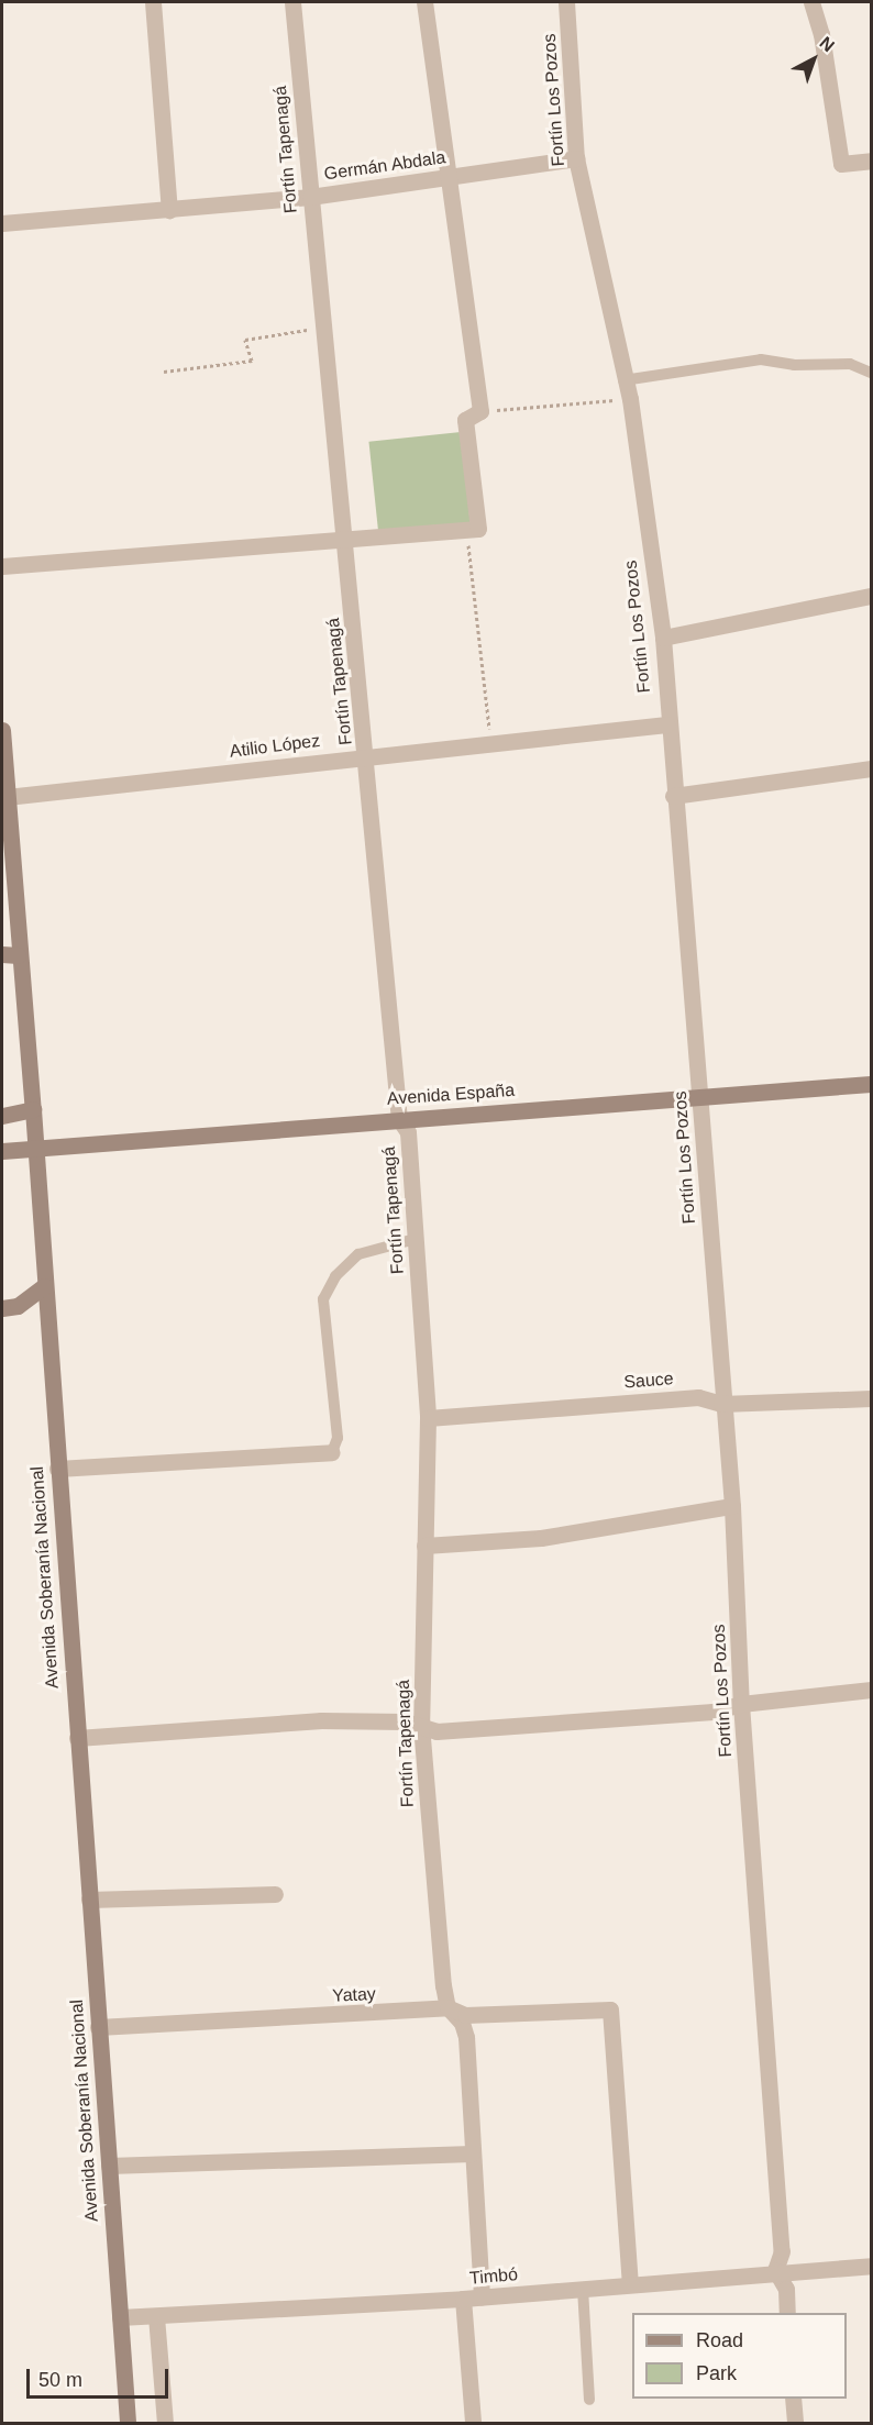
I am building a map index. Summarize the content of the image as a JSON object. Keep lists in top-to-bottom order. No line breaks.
{"streets":{"main road":["Avenida España","Avenida Soberanía Nacional"],"street":["Fortín Los Pozos","Fortín Tapenagá","Germán Abdala","Atilio López","Sauce","Yatay","Timbó"]},"crossings":[["Fortín Los Pozos","Germán Abdala"],["Fortín Los Pozos","Atilio López"],["Fortín Los Pozos","Avenida España"],["Fortín Los Pozos","Sauce"],["Fortín Los Pozos","Timbó"],["Fortín Tapenagá","Germán Abdala"],["Fortín Tapenagá","Atilio López"],["Fortín Tapenagá","Avenida España"],["Fortín Tapenagá","Sauce"],["Fortín Tapenagá","Yatay"],["Fortín Tapenagá","Timbó"],["Atilio López","Avenida Soberanía Nacional"],["Avenida España","Avenida Soberanía Nacional"],["Avenida Soberanía Nacional","Yatay"],["Avenida Soberanía Nacional","Timbó"],["Yatay","Timbó"]],"legend":["Road","Park"],"scale_bar":"50 m","north":"top right"}
